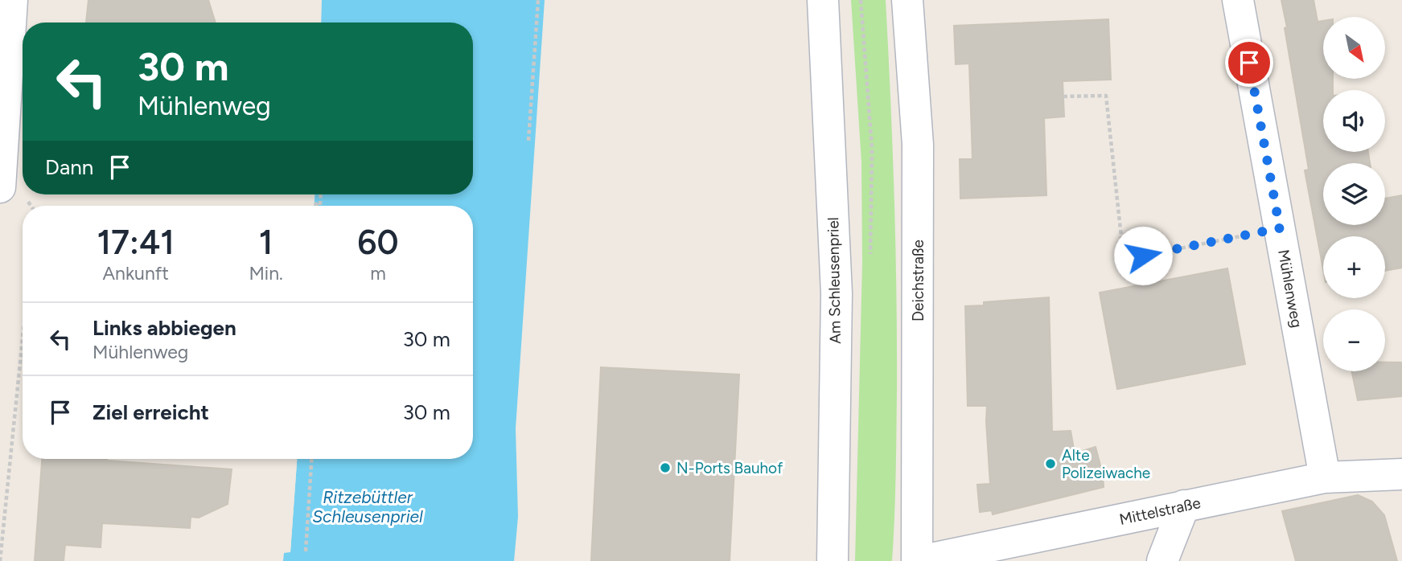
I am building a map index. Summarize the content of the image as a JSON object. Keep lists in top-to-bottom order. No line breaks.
{"streets":{"street":["Am Schleusenpriel","Deichstraße","Mühlenweg","Mittelstraße"]},"crossings":[["Deichstraße","Mittelstraße"],["Mühlenweg","Mittelstraße"]],"water":["Ritzebüttler Schleusenpriel"],"places":["Alte Polizeiwache","N-Ports Bauhof"],"north":"bottom right","page":{"map_buttons":["+","−"],"turn":["30 m","Mühlenweg"],"then":"Dann","eta":["17:41","Ankunft","1","Min.","60","m"],"list":[{"name":"Links abbiegen","note":"Mühlenweg","value":"30 m"},{"name":"Ziel erreicht","value":"30 m"}]}}
